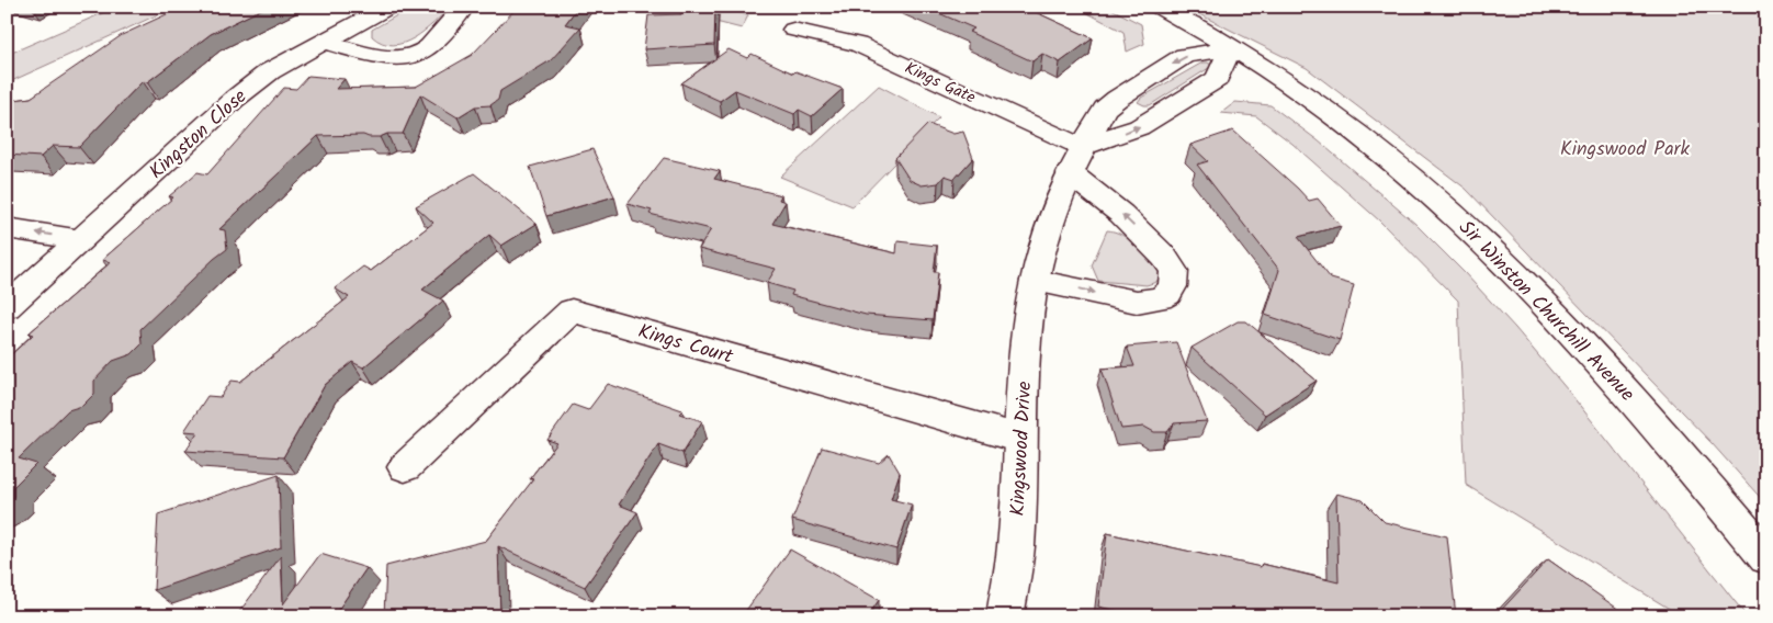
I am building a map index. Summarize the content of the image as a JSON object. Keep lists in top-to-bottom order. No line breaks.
{"streets":{"street":["Kings Gate","Kingston Close","Sir Winston Churchill Avenue","Kings Court","Kingswood Drive"]},"crossings":[["Kings Gate","Kingswood Drive"],["Sir Winston Churchill Avenue","Kingswood Drive"],["Kings Court","Kingswood Drive"]],"parks":["Kingswood Park"]}
